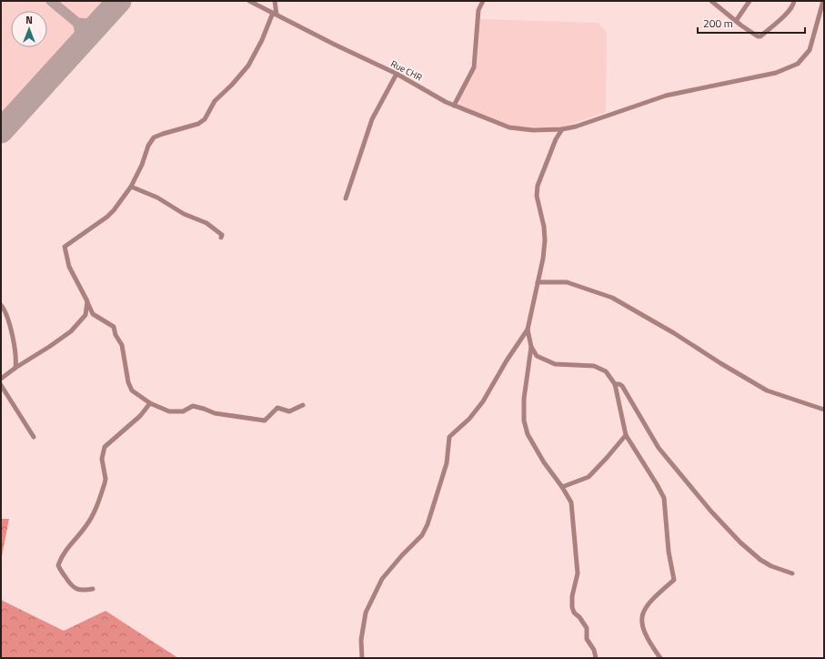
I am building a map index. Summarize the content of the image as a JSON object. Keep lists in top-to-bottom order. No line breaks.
{"streets":{"street":["Rue CHR"]},"scale_bar":"200 m","north":"top"}
